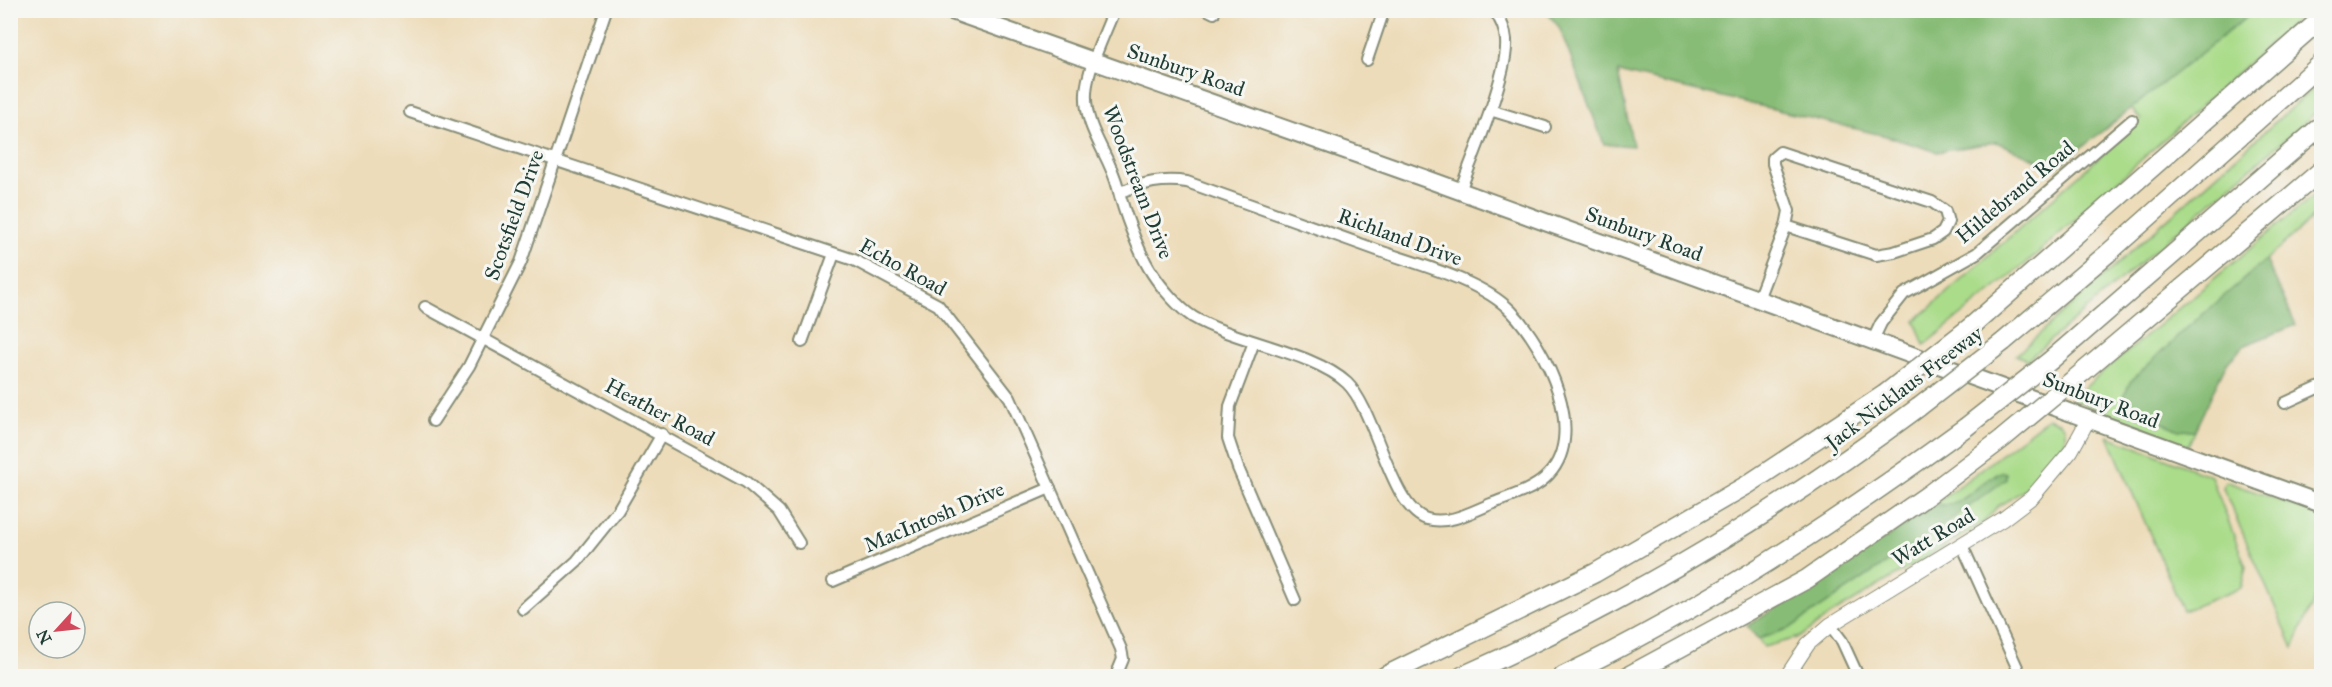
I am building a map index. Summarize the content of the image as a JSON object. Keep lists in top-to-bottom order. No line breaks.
{"streets":{"highway":["Jack Nicklaus Freeway"],"main road":["Sunbury Road"],"street":["Woodstream Drive","Hildebrand Road","Scotsfield Drive","Richland Drive","Echo Road","Heather Road","MacIntosh Drive","Watt Road"]},"crossings":[["Sunbury Road","Woodstream Drive"],["Sunbury Road","Hildebrand Road"],["Sunbury Road","Watt Road"],["Woodstream Drive","Richland Drive"],["Scotsfield Drive","Echo Road"],["Scotsfield Drive","Heather Road"],["Echo Road","MacIntosh Drive"]],"north":"bottom left"}
